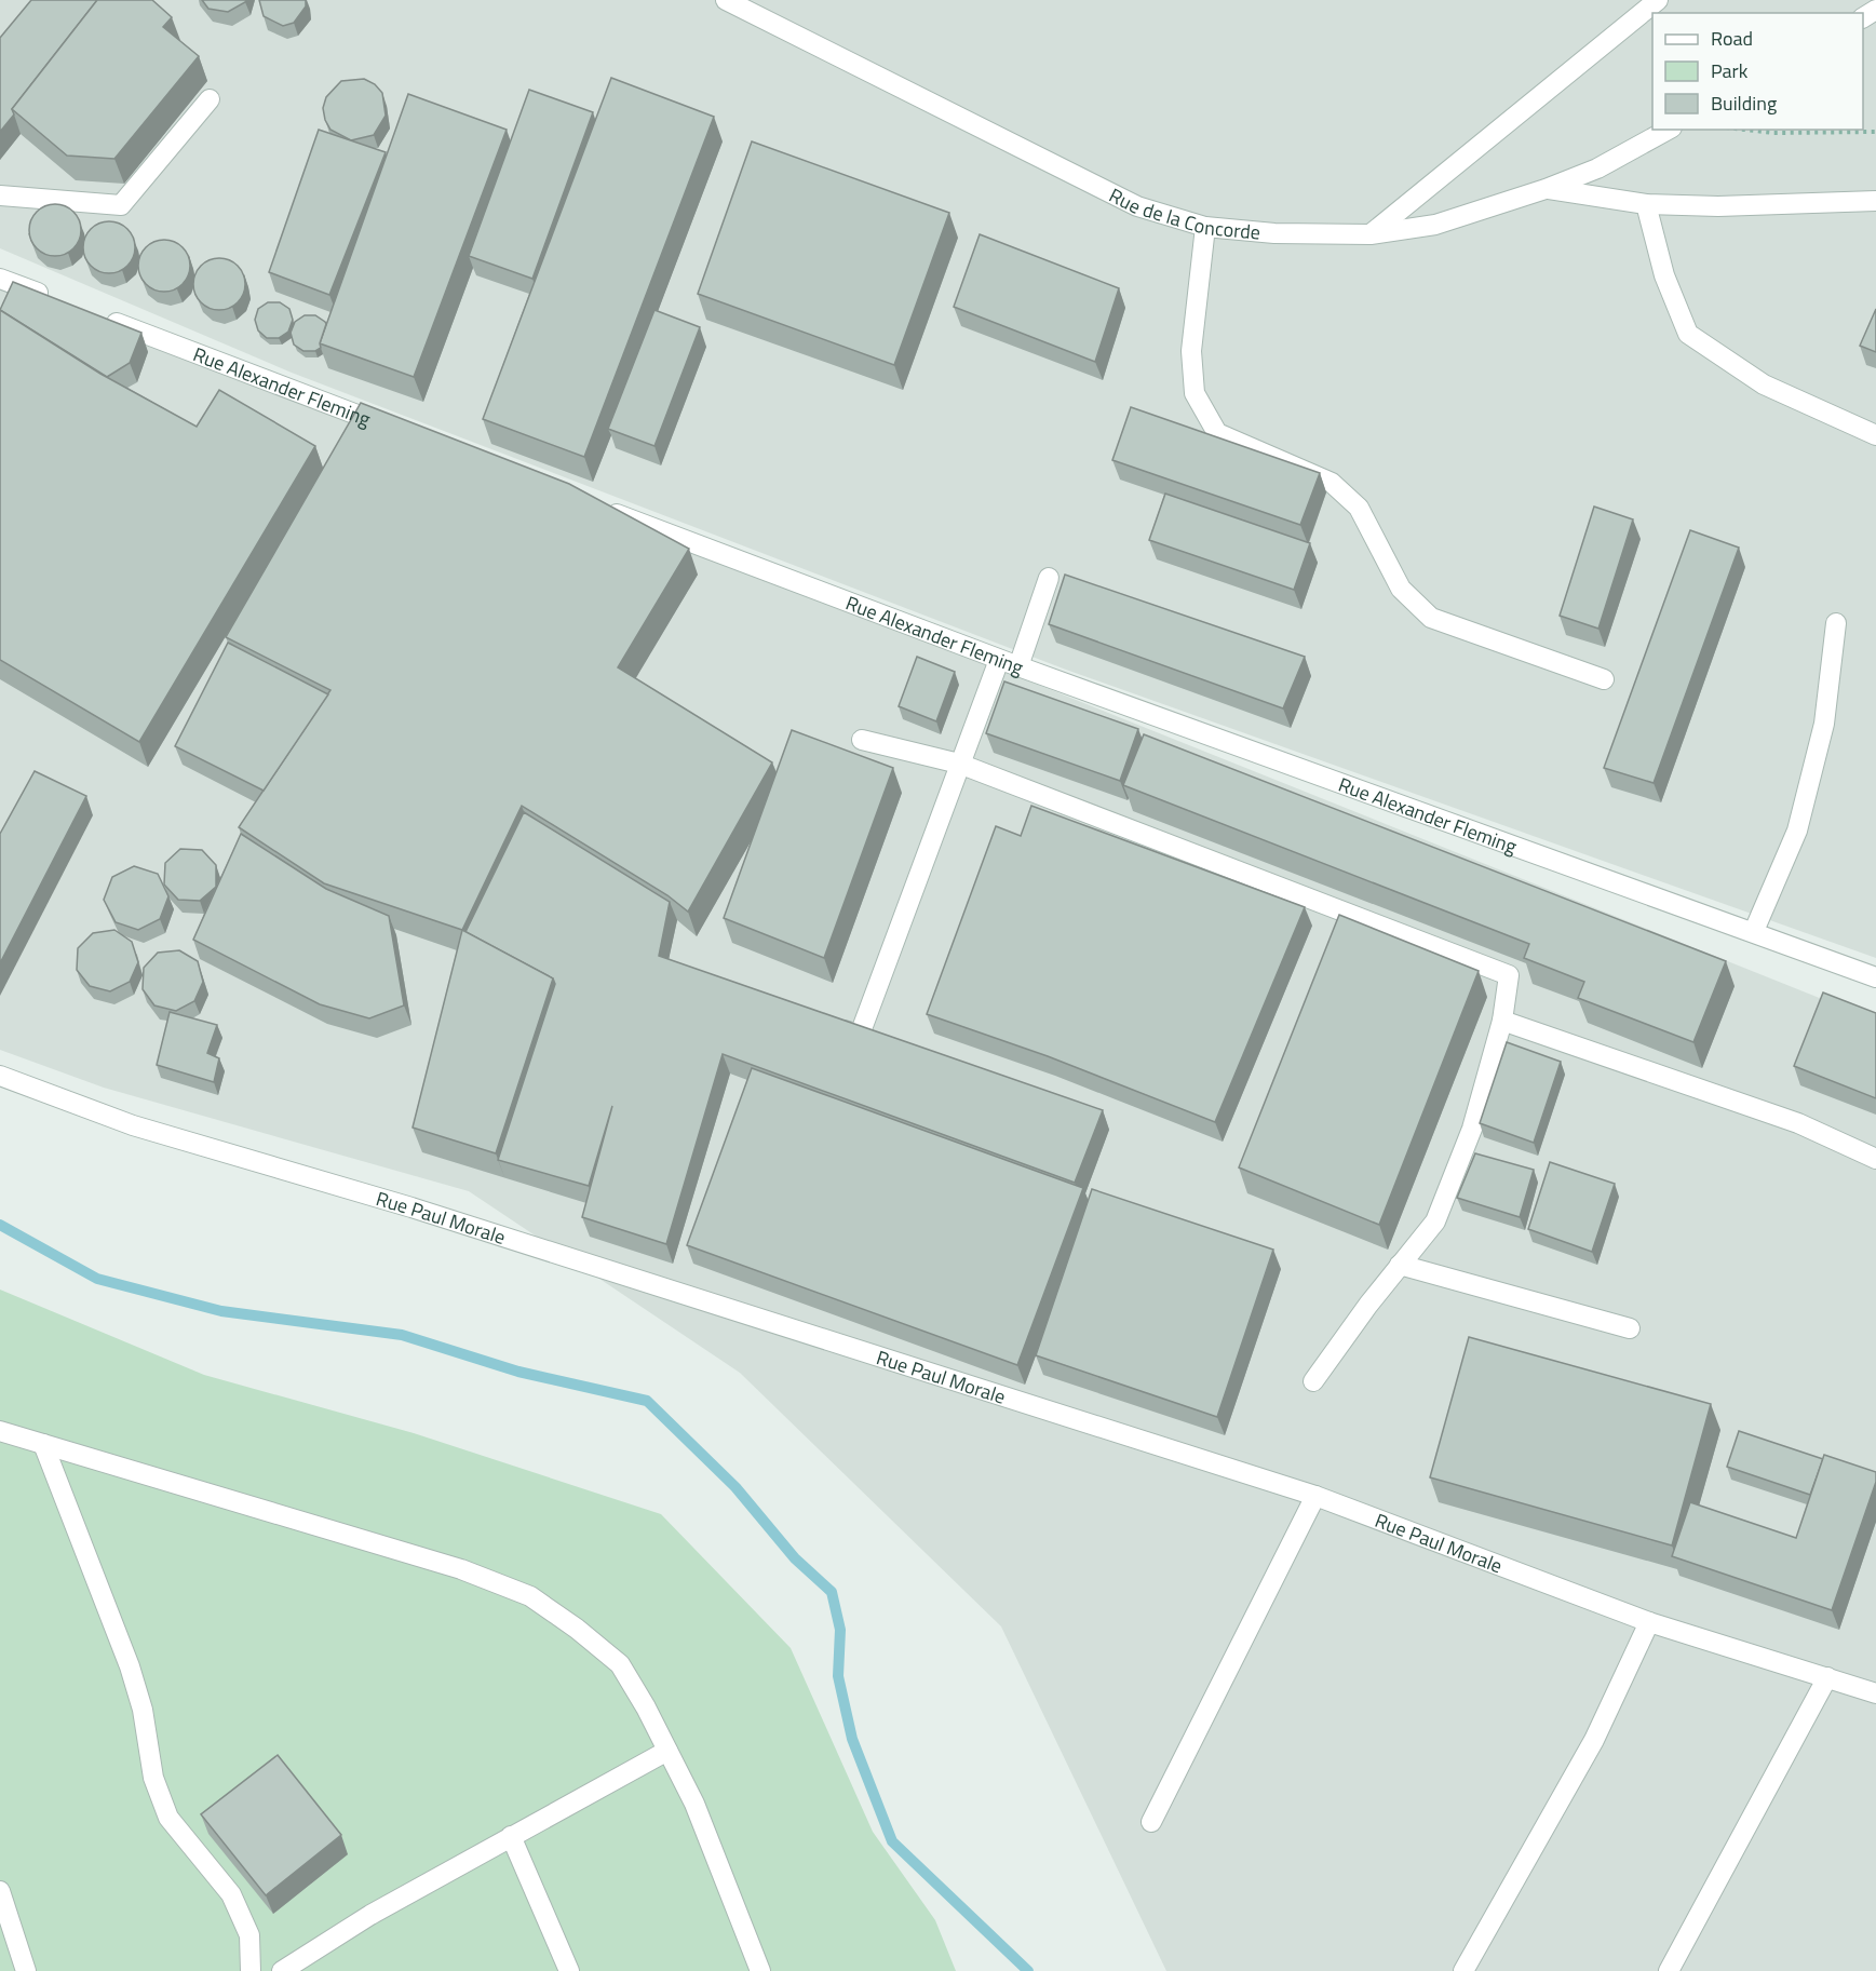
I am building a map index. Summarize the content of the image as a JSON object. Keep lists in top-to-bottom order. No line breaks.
{"streets":{"street":["Rue de la Concorde","Rue Alexander Fleming","Rue Paul Morale"]},"legend":["Road","Park","Building"]}
